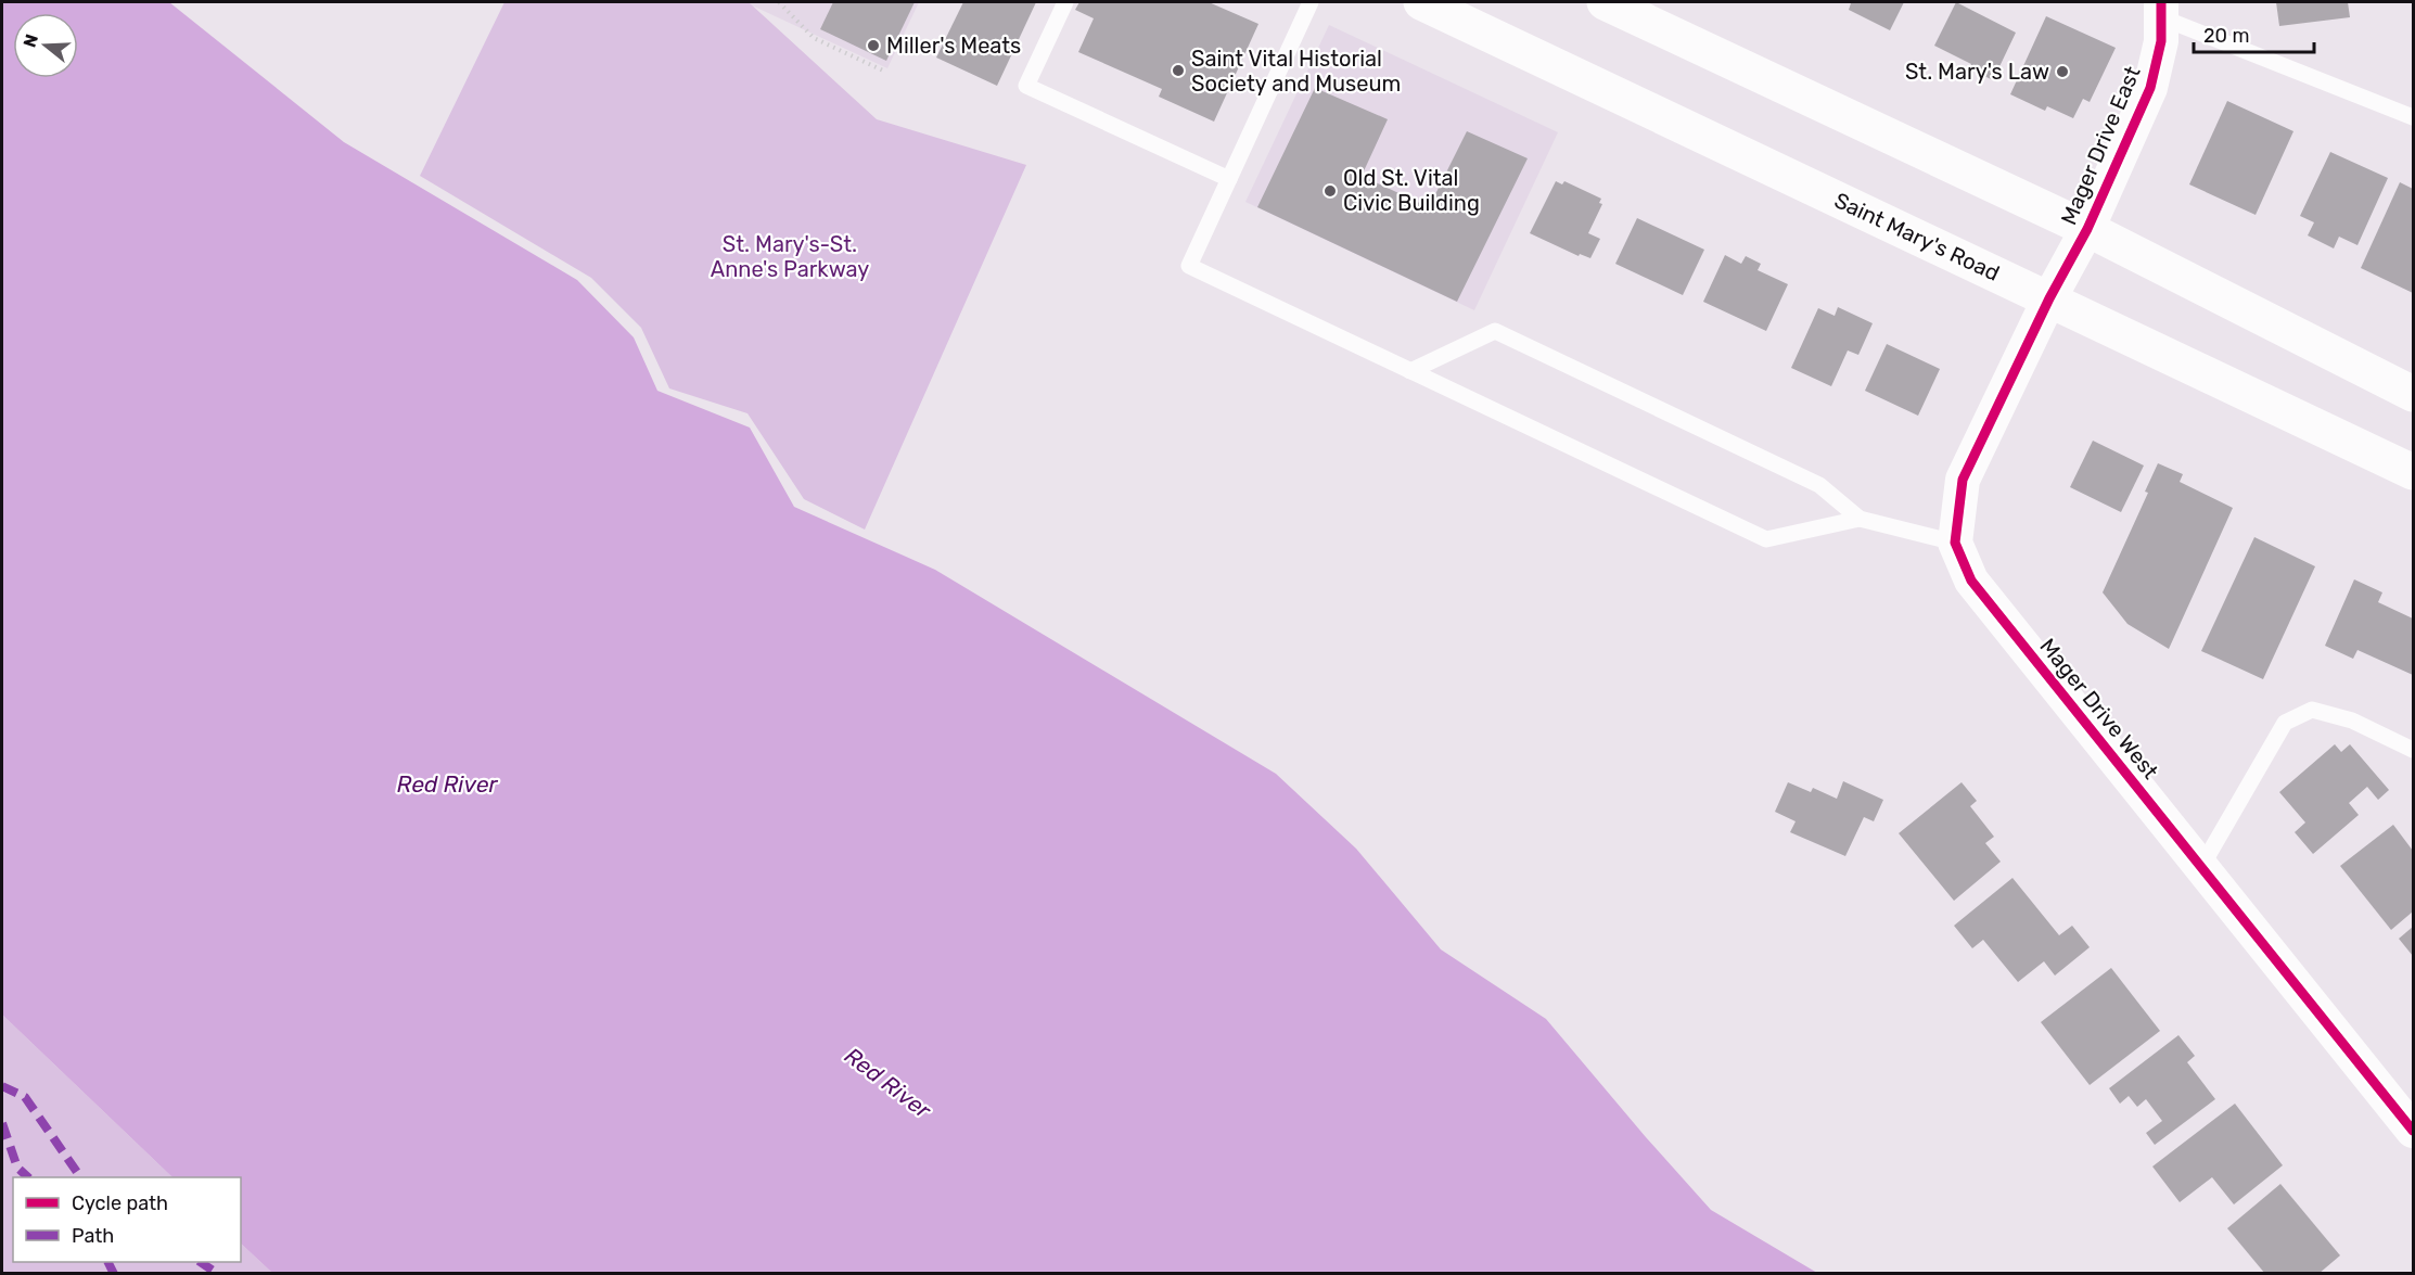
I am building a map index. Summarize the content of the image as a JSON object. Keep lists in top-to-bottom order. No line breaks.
{"streets":{"main road":["Saint Mary's Road"],"street":["Mager Drive East","Mager Drive West"]},"crossings":[["Mager Drive East","Mager Drive West"],["Saint Mary's Road","Mager Drive West"]],"water":["Red River"],"parks":["St. Mary's-St. Anne's Parkway"],"places":["Miller's Meats","Saint Vital Historial Society and Museum","St. Mary's Law","Old St. Vital Civic Building"],"legend":["Cycle path","Path"],"scale_bar":"20 m","north":"left"}
